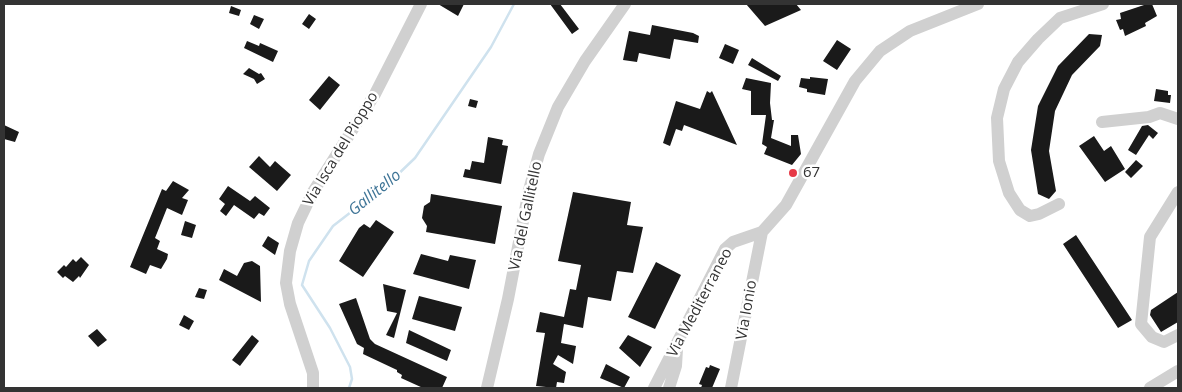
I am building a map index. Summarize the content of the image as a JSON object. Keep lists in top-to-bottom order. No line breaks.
{"streets":{"street":["Via Isca del Pioppo","Via del Gallitello","Via Mediterraneo","Via Ionio"]},"crossings":[["Via Mediterraneo","Via Ionio"]],"water":["Gallitello"],"places":["67"]}
